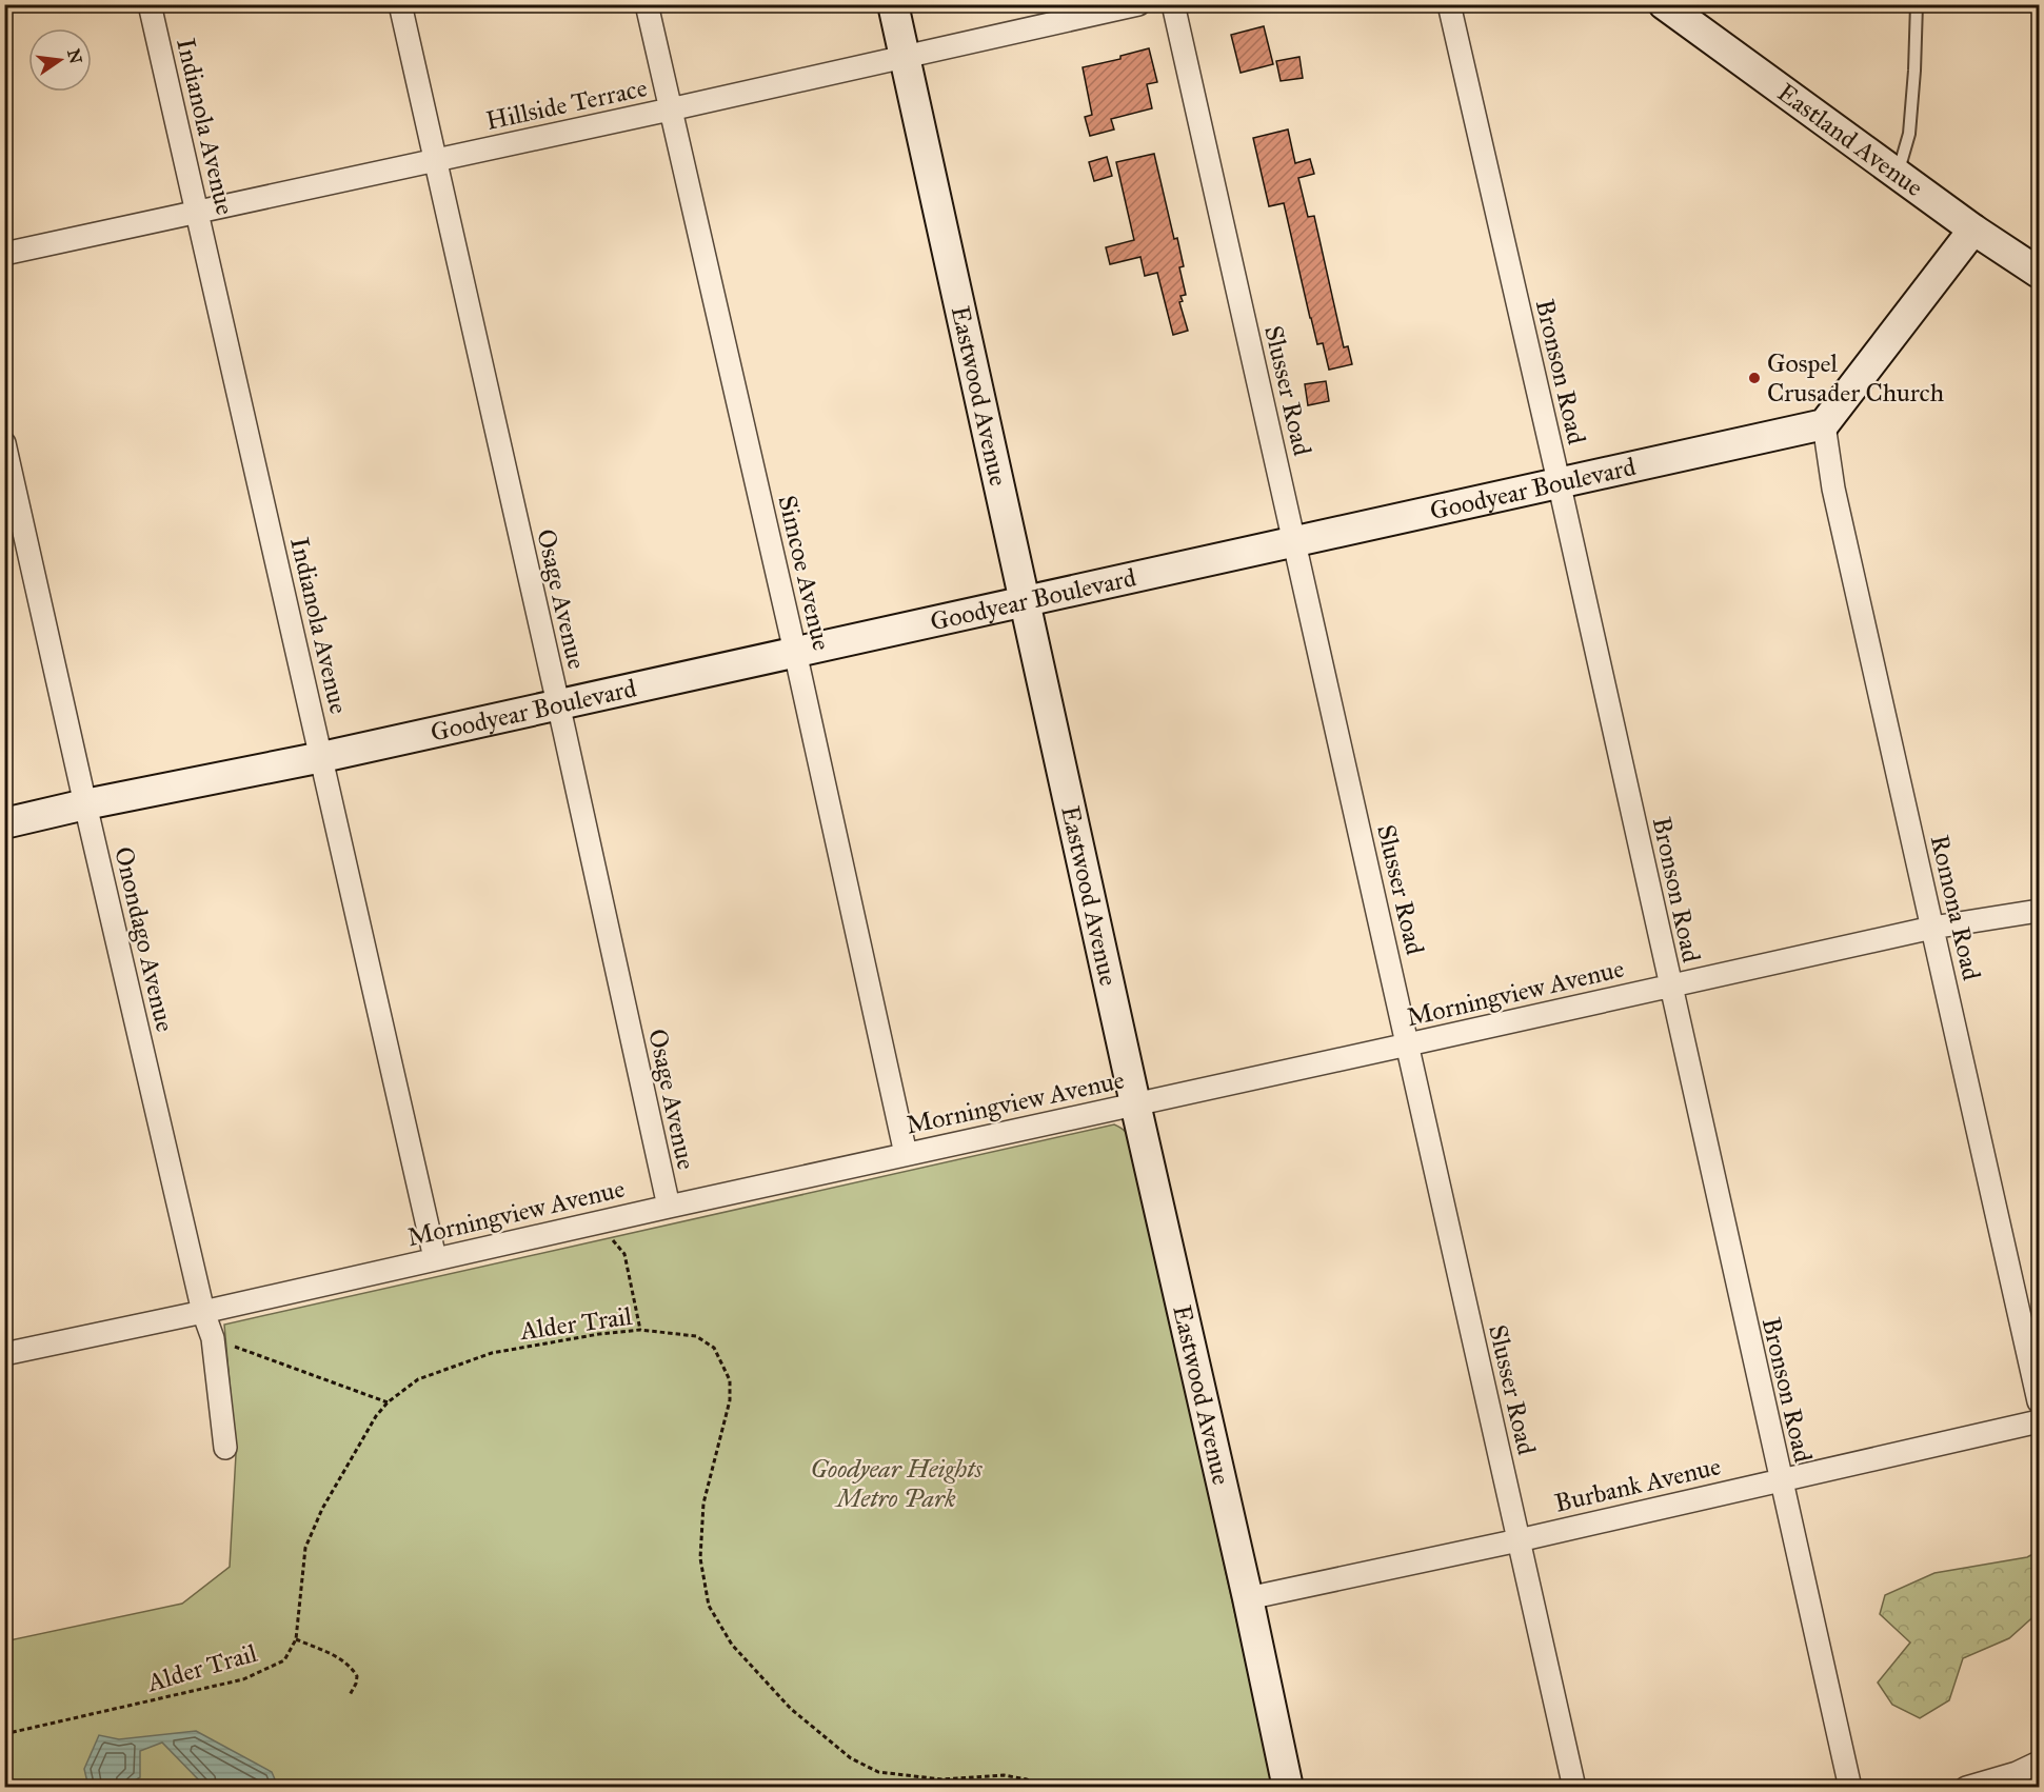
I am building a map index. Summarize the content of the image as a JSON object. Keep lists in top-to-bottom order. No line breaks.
{"streets":{"street":["Hillside Terrace","Indianola Avenue","Eastland Avenue","Bronson Road","Slusser Road","Eastwood Avenue","Goodyear Boulevard","Simcoe Avenue","Osage Avenue","Romona Road","Onondago Avenue","Morningview Avenue","Burbank Avenue"],"path":["Alder Trail"]},"crossings":[["Hillside Terrace","Indianola Avenue"],["Hillside Terrace","Eastwood Avenue"],["Hillside Terrace","Simcoe Avenue"],["Hillside Terrace","Osage Avenue"],["Indianola Avenue","Goodyear Boulevard"],["Indianola Avenue","Morningview Avenue"],["Bronson Road","Goodyear Boulevard"],["Bronson Road","Morningview Avenue"],["Bronson Road","Burbank Avenue"],["Slusser Road","Goodyear Boulevard"],["Slusser Road","Morningview Avenue"],["Slusser Road","Burbank Avenue"],["Eastwood Avenue","Goodyear Boulevard"],["Eastwood Avenue","Morningview Avenue"],["Eastwood Avenue","Burbank Avenue"],["Goodyear Boulevard","Simcoe Avenue"],["Goodyear Boulevard","Osage Avenue"],["Goodyear Boulevard","Romona Road"],["Goodyear Boulevard","Onondago Avenue"],["Simcoe Avenue","Morningview Avenue"],["Osage Avenue","Morningview Avenue"],["Romona Road","Morningview Avenue"],["Onondago Avenue","Morningview Avenue"]],"parks":["Goodyear Heights Metro Park"],"places":["Gospel Crusader Church"],"north":"right"}
